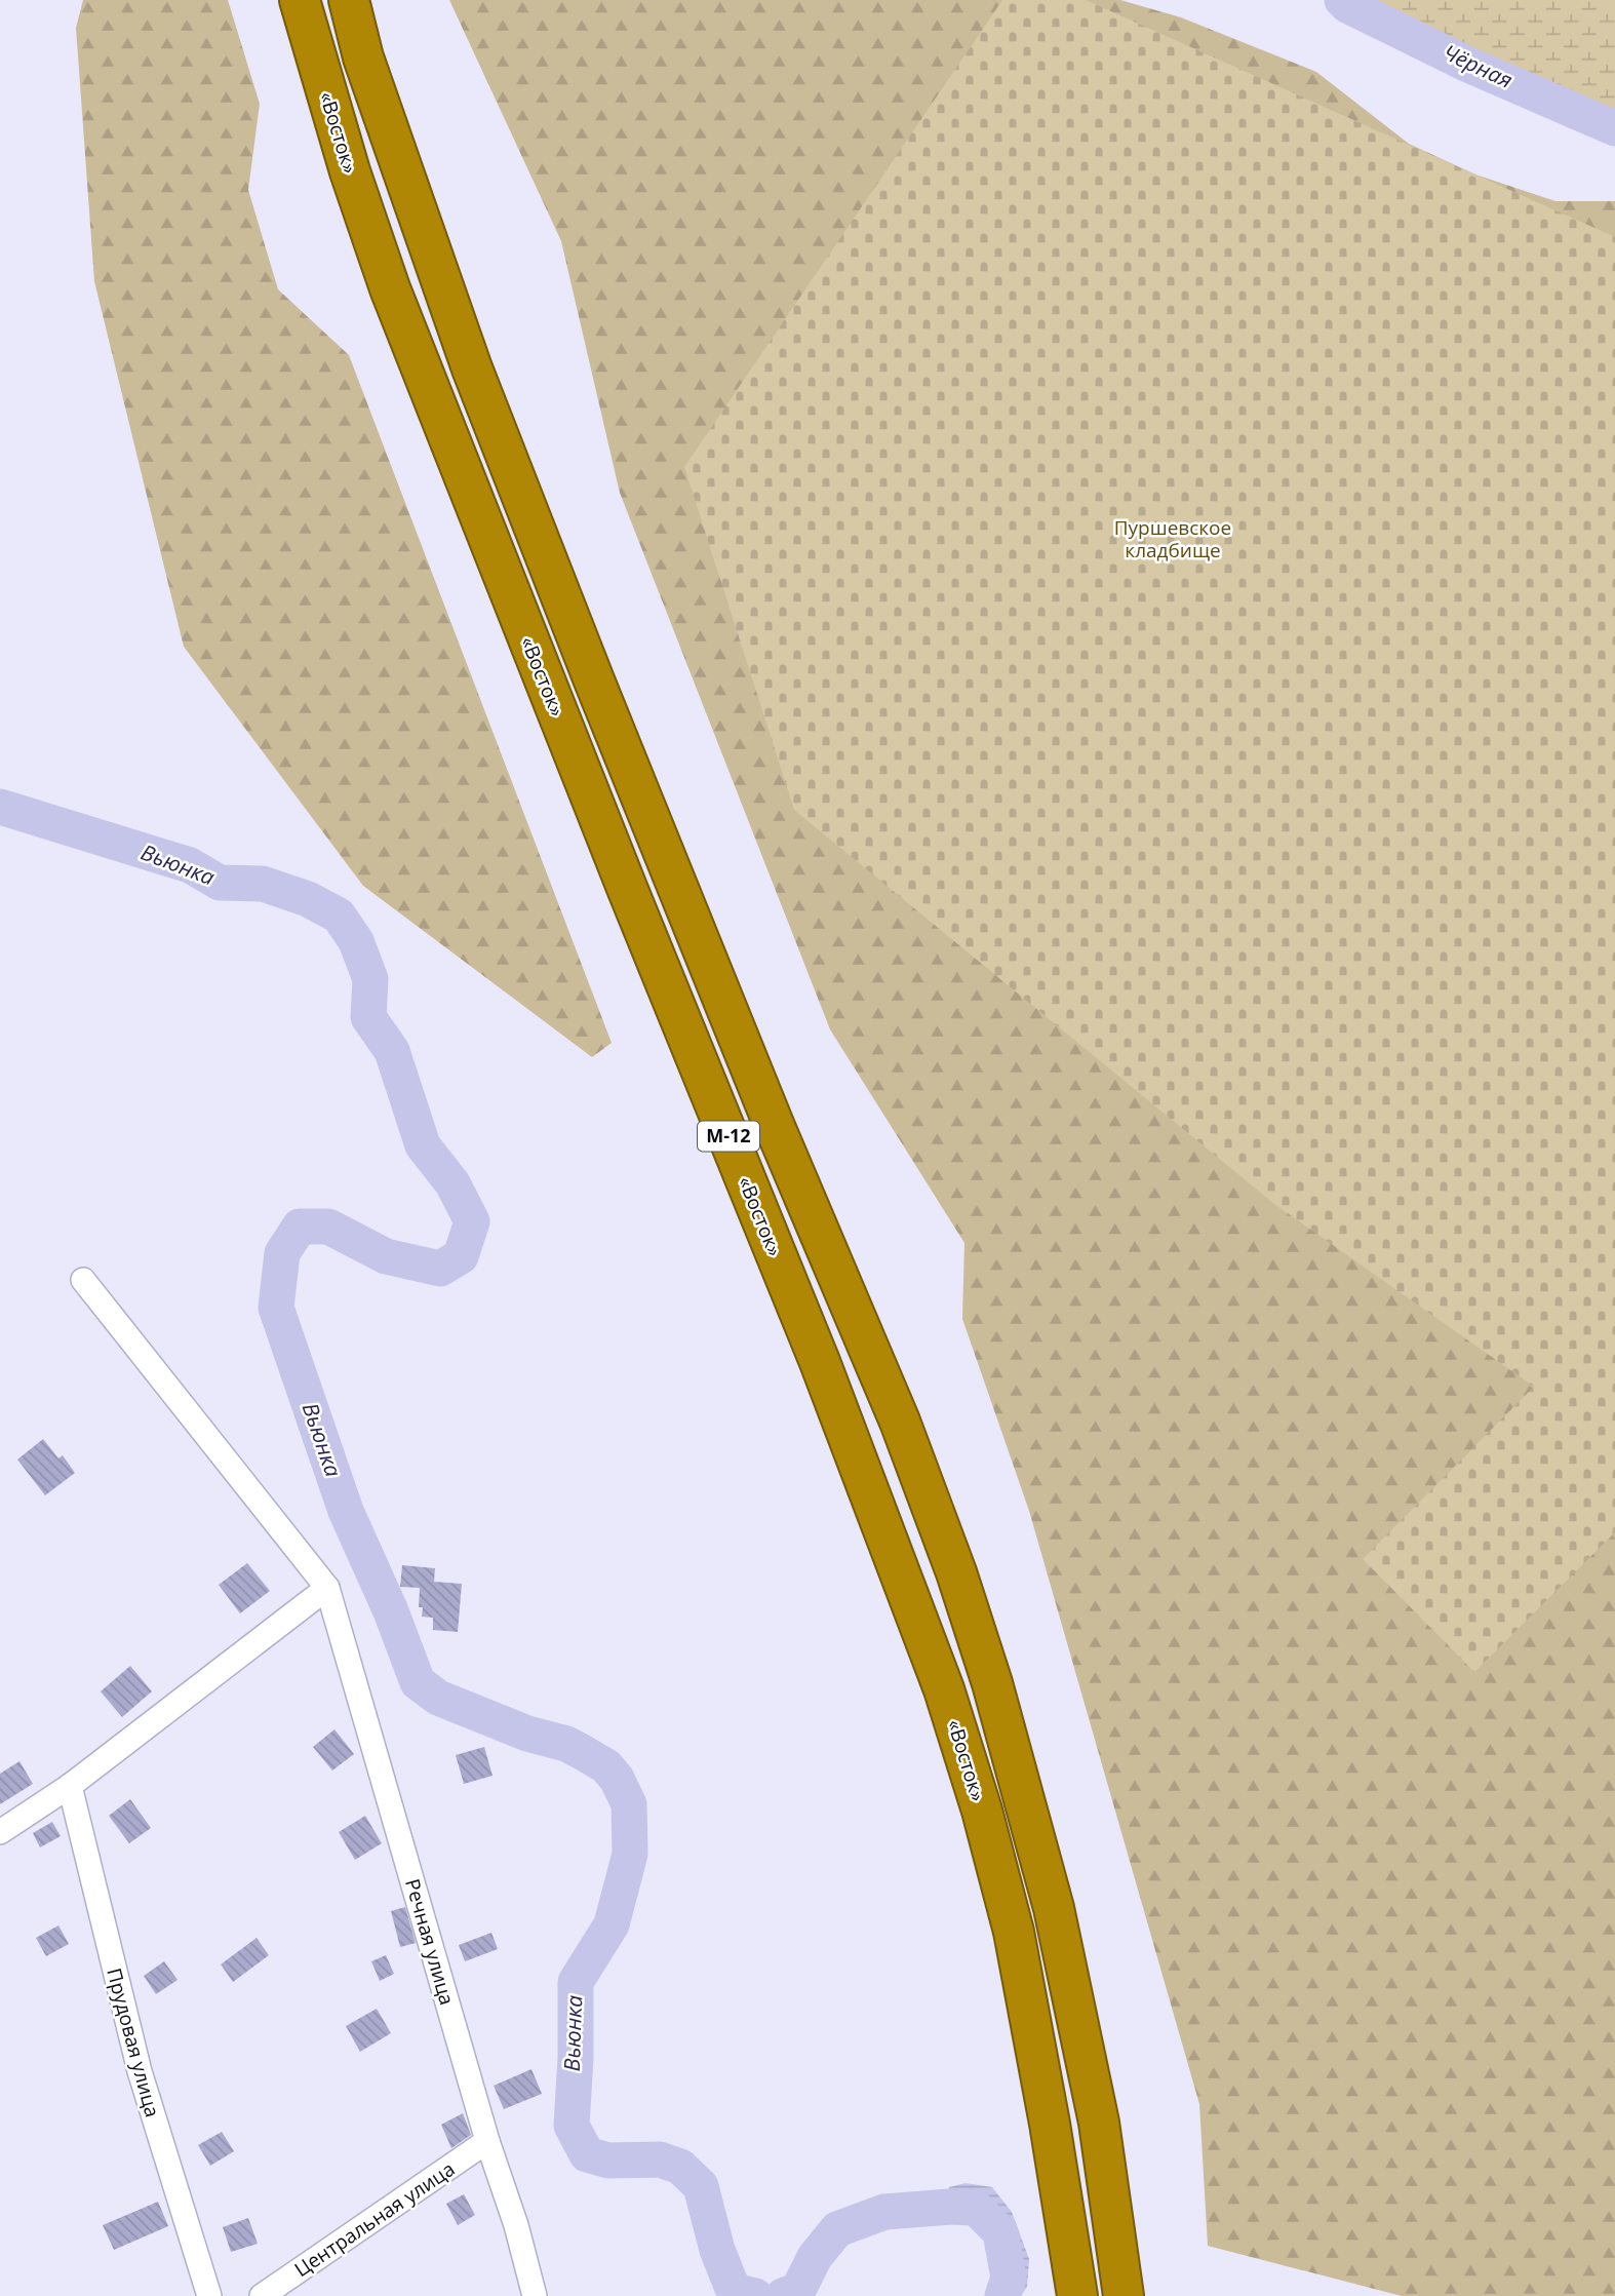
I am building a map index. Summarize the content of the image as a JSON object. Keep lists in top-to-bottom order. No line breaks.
{"streets":{"highway":["«Восток»","М-12"],"street":["Речная улица","Прудовая улица","Центральная улица"]},"crossings":[["Речная улица","Центральная улица"]],"water":["Чёрная","Вьюнка"],"parks":["Пуршевское кладбище"]}
